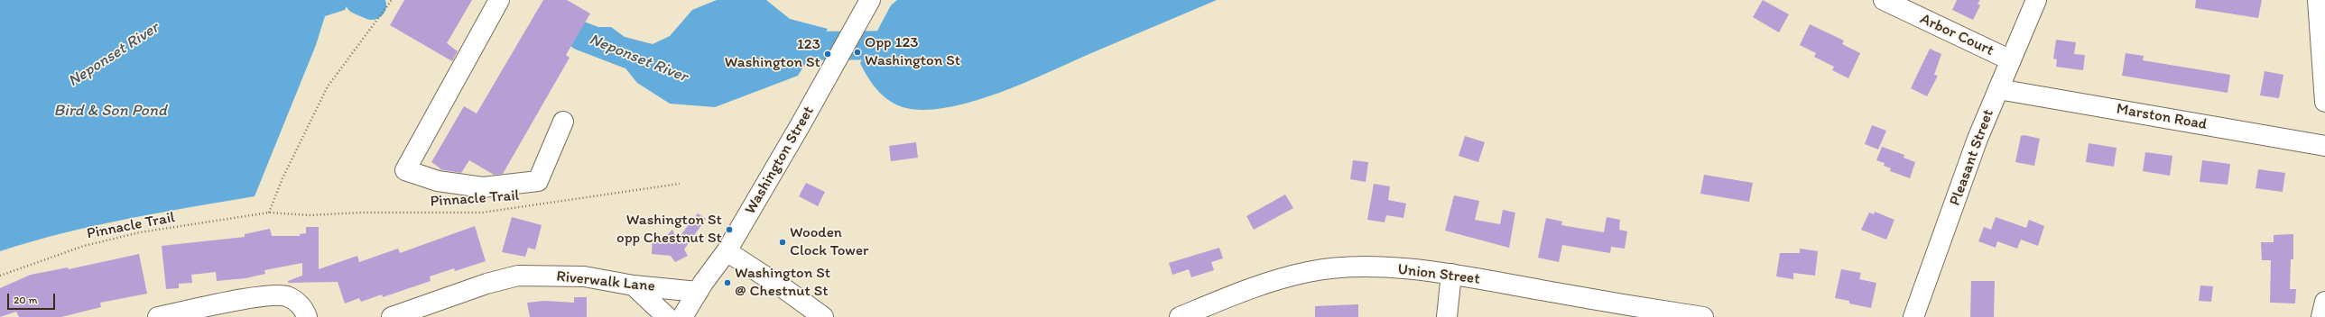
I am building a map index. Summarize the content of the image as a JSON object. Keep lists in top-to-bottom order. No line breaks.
{"streets":{"street":["Arbor Court","Marston Road","Pleasant Street","Washington Street","Union Street","Riverwalk Lane"],"path":["Pinnacle Trail"]},"crossings":[["Arbor Court","Pleasant Street"],["Marston Road","Pleasant Street"],["Washington Street","Riverwalk Lane"]],"water":["Neponset River","Bird & Son Pond"],"places":["Opp 123 Washington St","123 Washington St","Washington St opp Chestnut St","Wooden Clock Tower","Washington St @ Chestnut St"],"scale_bar":"20 m"}
